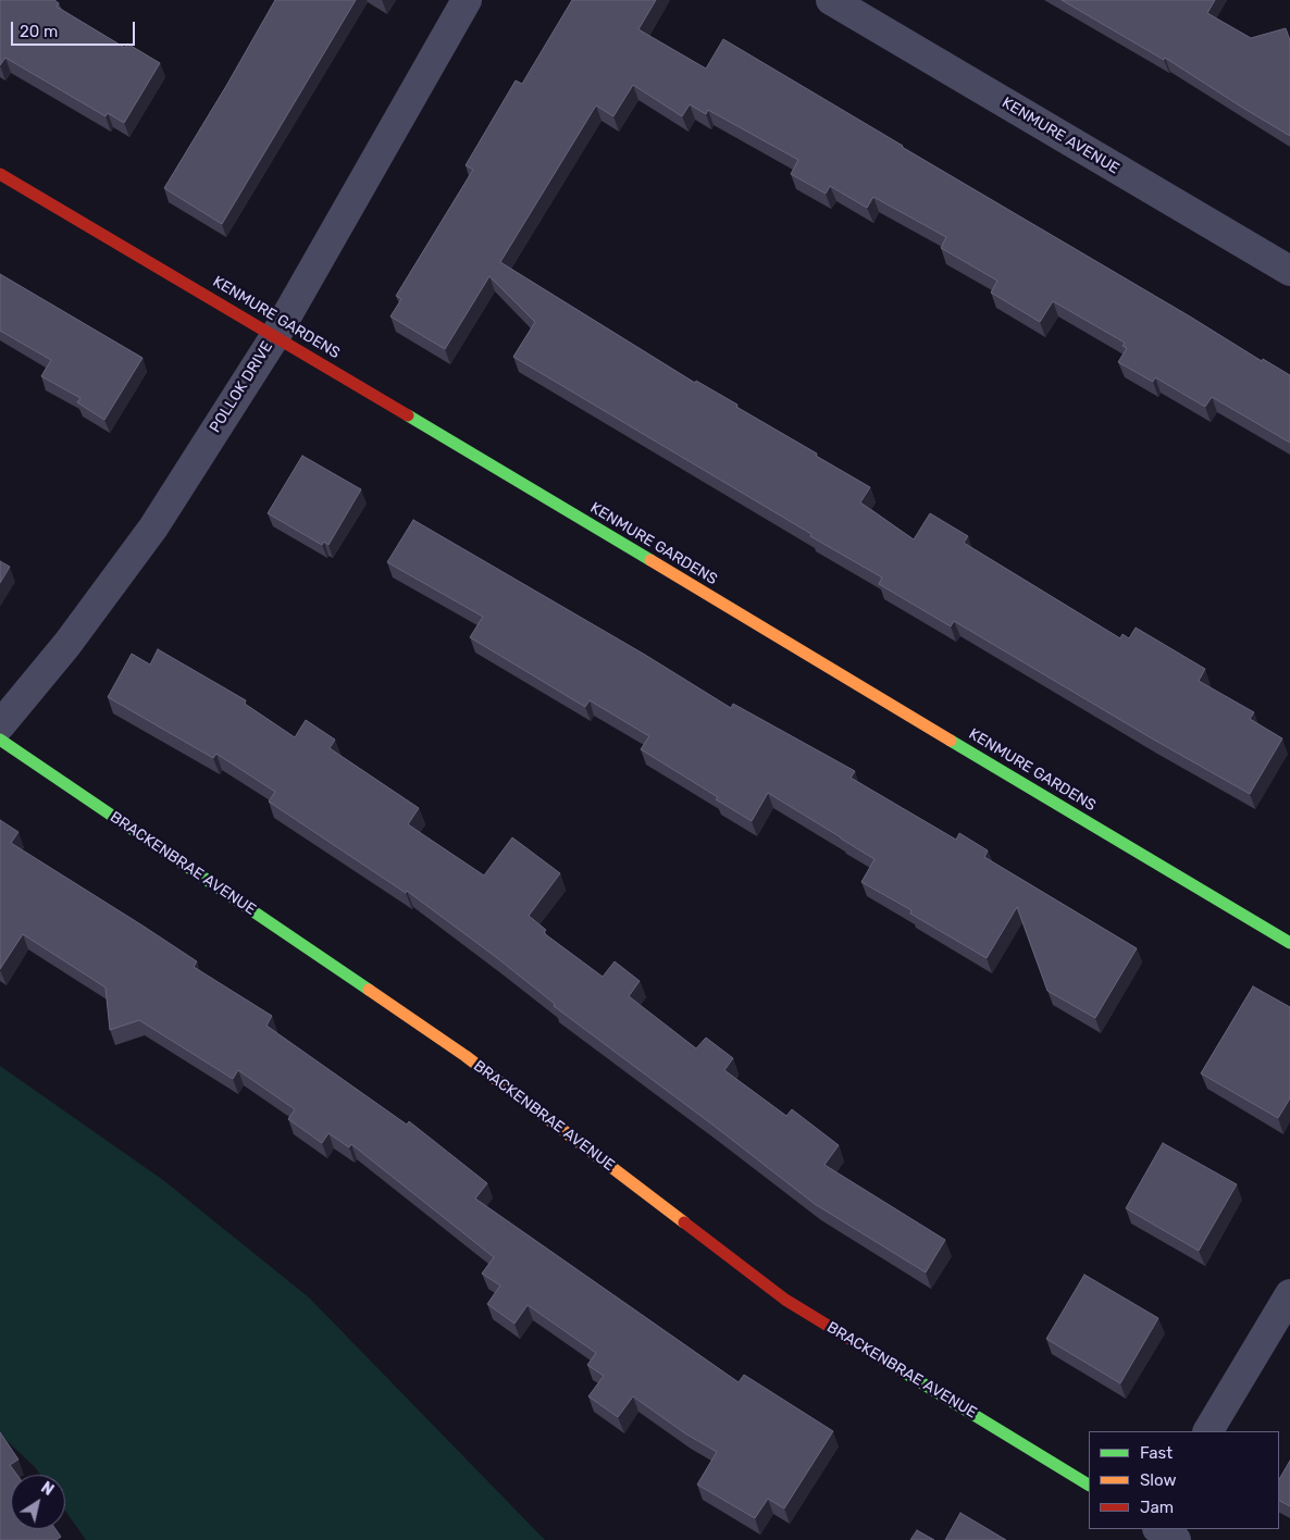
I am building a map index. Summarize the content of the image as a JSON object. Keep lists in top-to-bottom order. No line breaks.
{"streets":{"street":["KENMURE AVENUE","KENMURE GARDENS","POLLOK DRIVE","BRACKENBRAE AVENUE"]},"crossings":[["KENMURE GARDENS","POLLOK DRIVE"]],"legend":["Fast","Slow","Jam"],"scale_bar":"20 m","north":"top right"}
